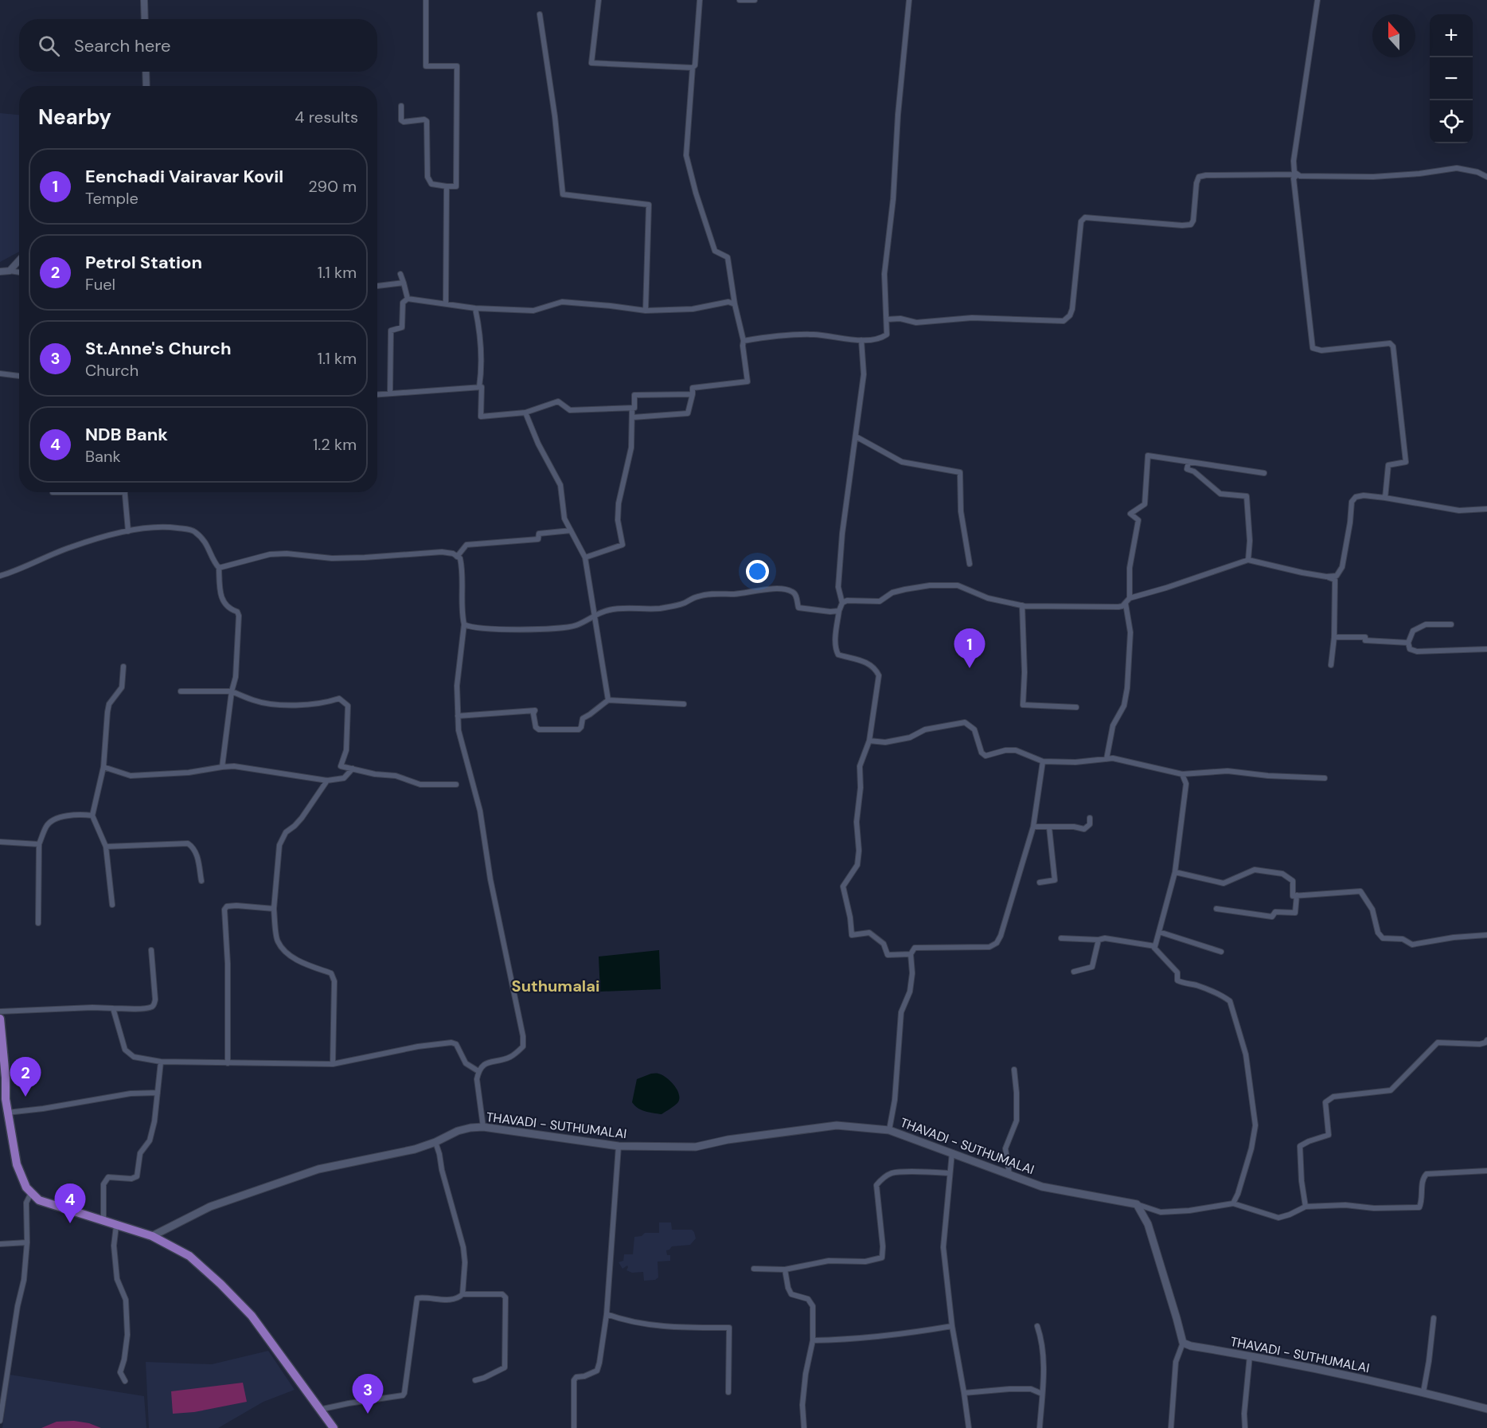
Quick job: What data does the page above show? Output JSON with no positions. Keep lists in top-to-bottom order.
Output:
{
  "streets": {
    "main road": ["THAVADI - SUTHUMALAI"]
  },
  "districts": ["Suthumalai"],
  "north": "top",
  "page": {
    "map_buttons": ["+", "−"],
    "search": "Search here",
    "heading": ["Nearby", "4 results"],
    "list": [
      {
        "mark": "1",
        "name": "Eenchadi Vairavar Kovil",
        "note": "Temple",
        "value": "290 m"
      },
      {
        "mark": "2",
        "name": "Petrol Station",
        "note": "Fuel",
        "value": "1.1 km"
      },
      {
        "mark": "3",
        "name": "St.Anne's Church",
        "note": "Church",
        "value": "1.1 km"
      },
      {
        "mark": "4",
        "name": "NDB Bank",
        "note": "Bank",
        "value": "1.2 km"
      }
    ],
    "pins": [
      "1",
      "2",
      "4",
      "3"
    ]
  }
}
